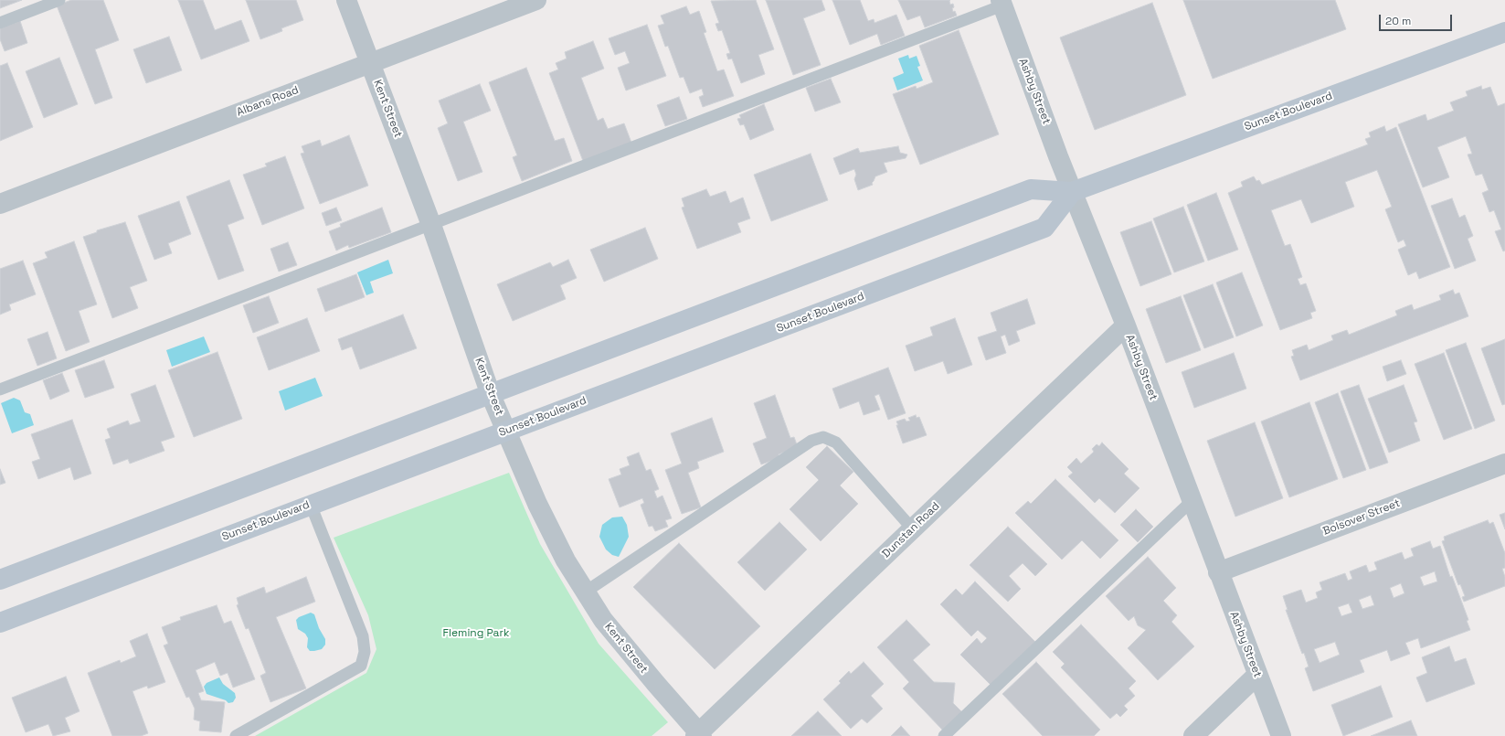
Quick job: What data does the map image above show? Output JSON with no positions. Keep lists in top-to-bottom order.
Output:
{
  "streets": {
    "street": [
      "Ashby Street",
      "Albans Road",
      "Kent Street",
      "Sunset Boulevard",
      "Bolsover Street",
      "Dunstan Road"
    ]
  },
  "crossings": [
    ["Ashby Street", "Sunset Boulevard"],
    ["Ashby Street", "Bolsover Street"],
    ["Ashby Street", "Dunstan Road"],
    ["Albans Road", "Kent Street"],
    ["Kent Street", "Sunset Boulevard"],
    ["Kent Street", "Dunstan Road"]
  ],
  "parks": ["Fleming Park"],
  "scale_bar": "20 m"
}
